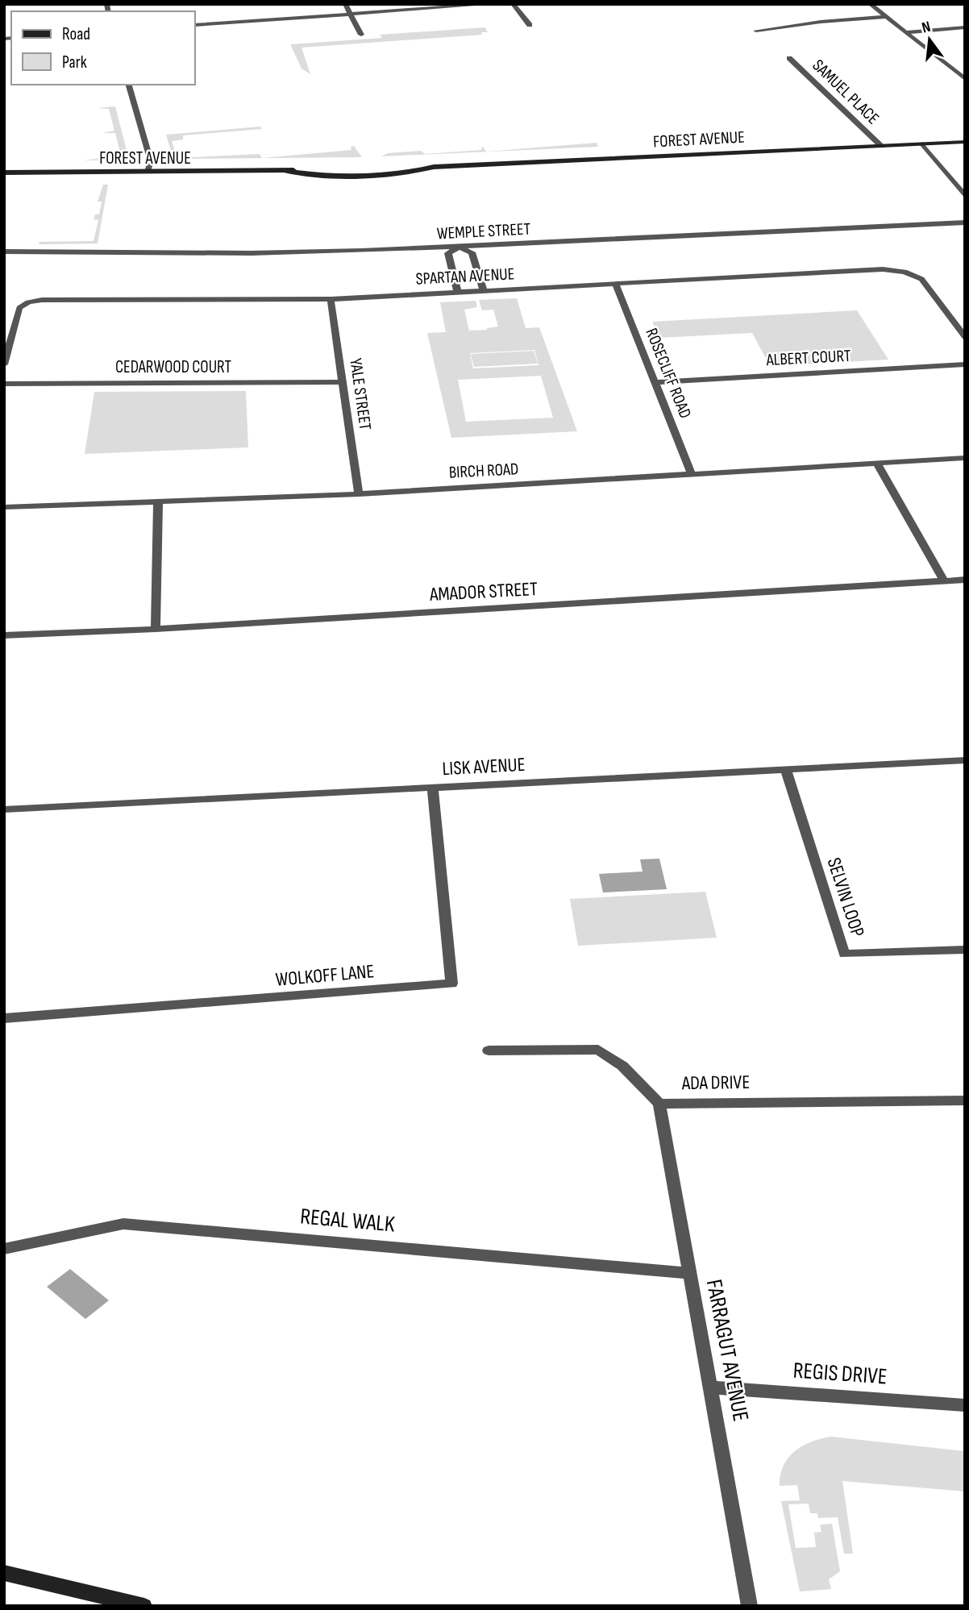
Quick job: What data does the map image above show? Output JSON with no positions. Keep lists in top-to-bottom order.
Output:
{
  "streets": {
    "main road": ["FOREST AVENUE"],
    "street": [
      "SAMUEL PLACE",
      "WEMPLE STREET",
      "SPARTAN AVENUE",
      "ALBERT COURT",
      "CEDARWOOD COURT",
      "ROSECLIFF ROAD",
      "YALE STREET",
      "BIRCH ROAD",
      "AMADOR STREET",
      "LISK AVENUE",
      "SELVIN LOOP",
      "WOLKOFF LANE",
      "ADA DRIVE",
      "REGAL WALK",
      "FARRAGUT AVENUE",
      "REGIS DRIVE"
    ]
  },
  "crossings": [
    ["SAMUEL PLACE", "FOREST AVENUE"],
    ["SPARTAN AVENUE", "ROSECLIFF ROAD"],
    ["SPARTAN AVENUE", "YALE STREET"],
    ["ALBERT COURT", "ROSECLIFF ROAD"],
    ["CEDARWOOD COURT", "YALE STREET"],
    ["ROSECLIFF ROAD", "BIRCH ROAD"],
    ["YALE STREET", "BIRCH ROAD"],
    ["LISK AVENUE", "SELVIN LOOP"],
    ["LISK AVENUE", "WOLKOFF LANE"],
    ["ADA DRIVE", "FARRAGUT AVENUE"],
    ["REGAL WALK", "FARRAGUT AVENUE"],
    ["FARRAGUT AVENUE", "REGIS DRIVE"]
  ],
  "legend": ["Road", "Park"],
  "north": "top"
}
